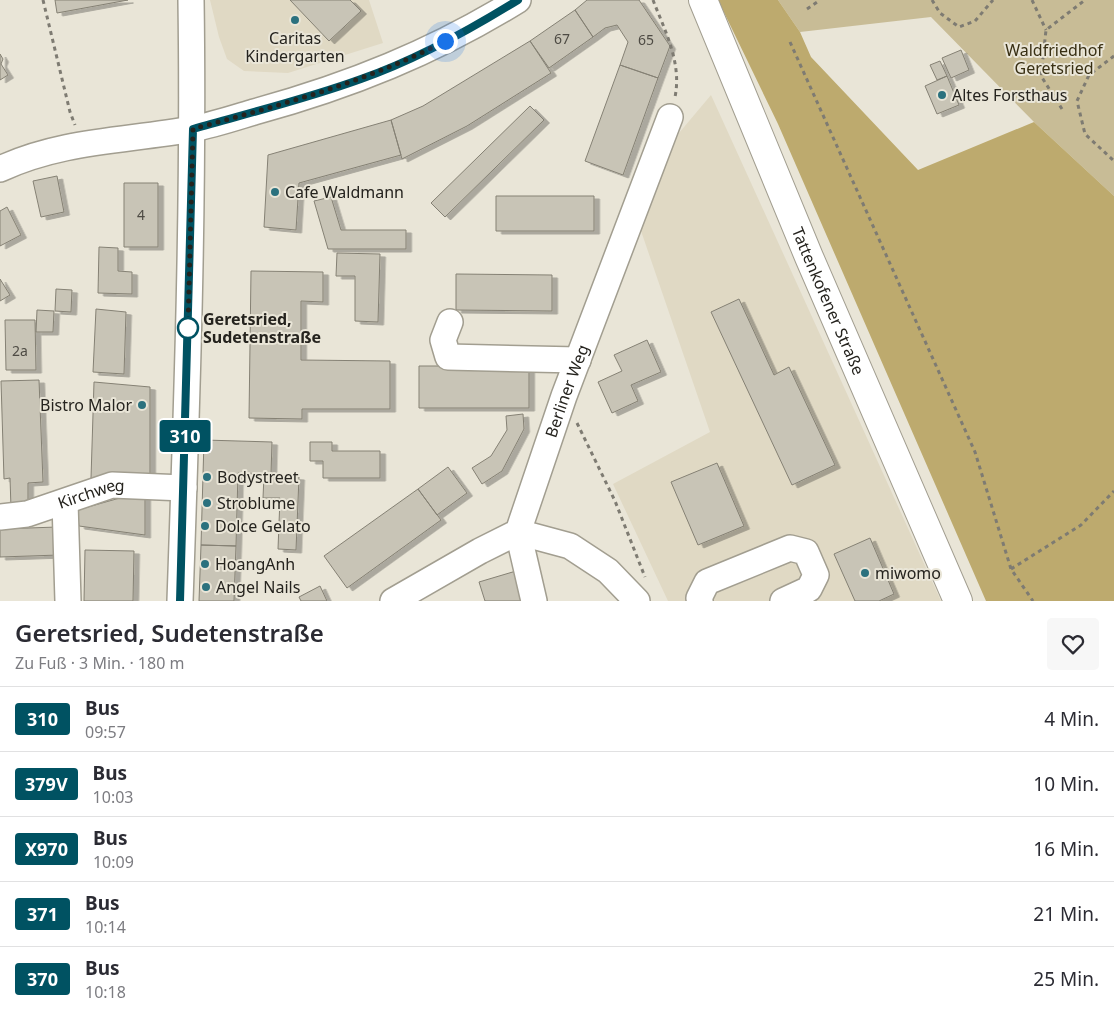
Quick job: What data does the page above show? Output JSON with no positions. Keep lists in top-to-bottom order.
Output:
{
  "streets": {
    "main road": ["Tattenkofener Straße"],
    "street": ["Berliner Weg", "Kirchweg"]
  },
  "parks": ["Waldfriedhof Geretsried"],
  "places": [
    "Caritas Kindergarten",
    "Altes Forsthaus",
    "Cafe Waldmann",
    "Geretsried, Sudetenstraße",
    "Bistro Malor",
    "Bodystreet",
    "Stroblume",
    "Dolce Gelato",
    "HoangAnh",
    "miwomo",
    "Angel Nails"
  ],
  "lines": ["bus line 310"],
  "house_numbers": [
    "67",
    "65",
    "4",
    "2a"
  ],
  "page": {
    "on_map": "310",
    "heading": ["Geretsried, Sudetenstraße", "Zu Fuß · 3 Min. · 180 m"],
    "list": [
      {
        "mark": "310",
        "name": "Bus",
        "note": "09:57",
        "value": "4 Min."
      },
      {
        "mark": "379V",
        "name": "Bus",
        "note": "10:03",
        "value": "10 Min."
      },
      {
        "mark": "X970",
        "name": "Bus",
        "note": "10:09",
        "value": "16 Min."
      },
      {
        "mark": "371",
        "name": "Bus",
        "note": "10:14",
        "value": "21 Min."
      },
      {
        "mark": "370",
        "name": "Bus",
        "note": "10:18",
        "value": "25 Min."
      }
    ]
  }
}
